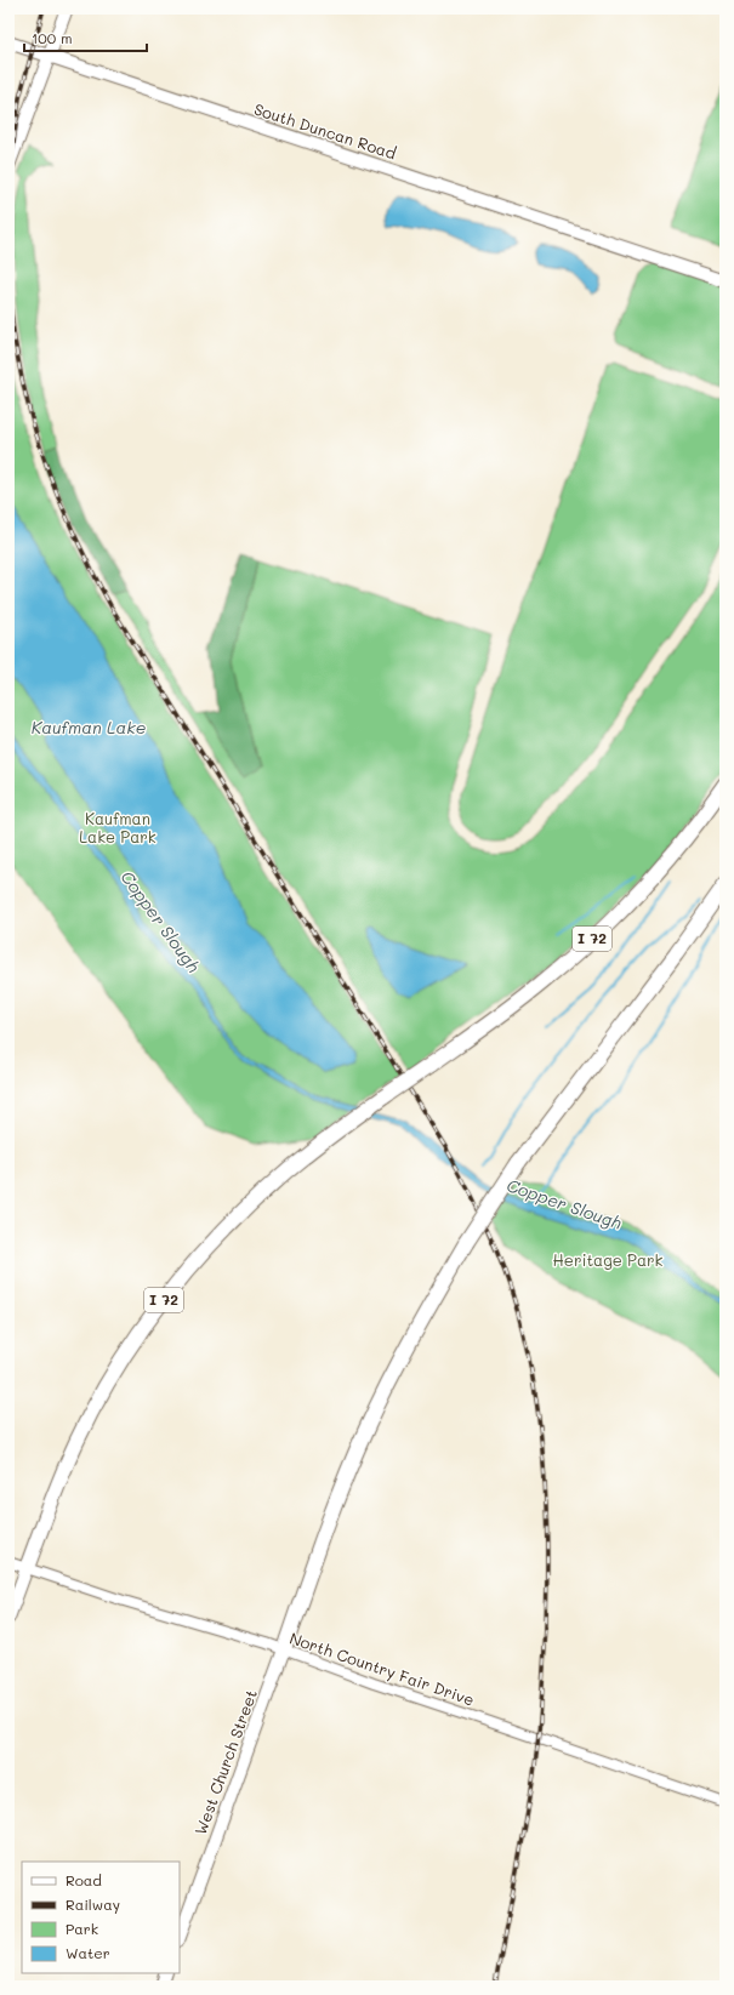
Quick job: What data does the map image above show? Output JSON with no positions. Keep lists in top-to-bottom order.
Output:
{
  "streets": {
    "highway": ["I 72"],
    "main road": ["South Duncan Road", "West Church Street"],
    "street": ["North Country Fair Drive"]
  },
  "crossings": [
    ["I 72", "North Country Fair Drive"],
    ["North Country Fair Drive", "West Church Street"]
  ],
  "water": ["Kaufman Lake", "Copper Slough"],
  "parks": ["Kaufman Lake Park", "Heritage Park"],
  "legend": [
    "Road",
    "Railway",
    "Park",
    "Water"
  ],
  "scale_bar": "100 m"
}
